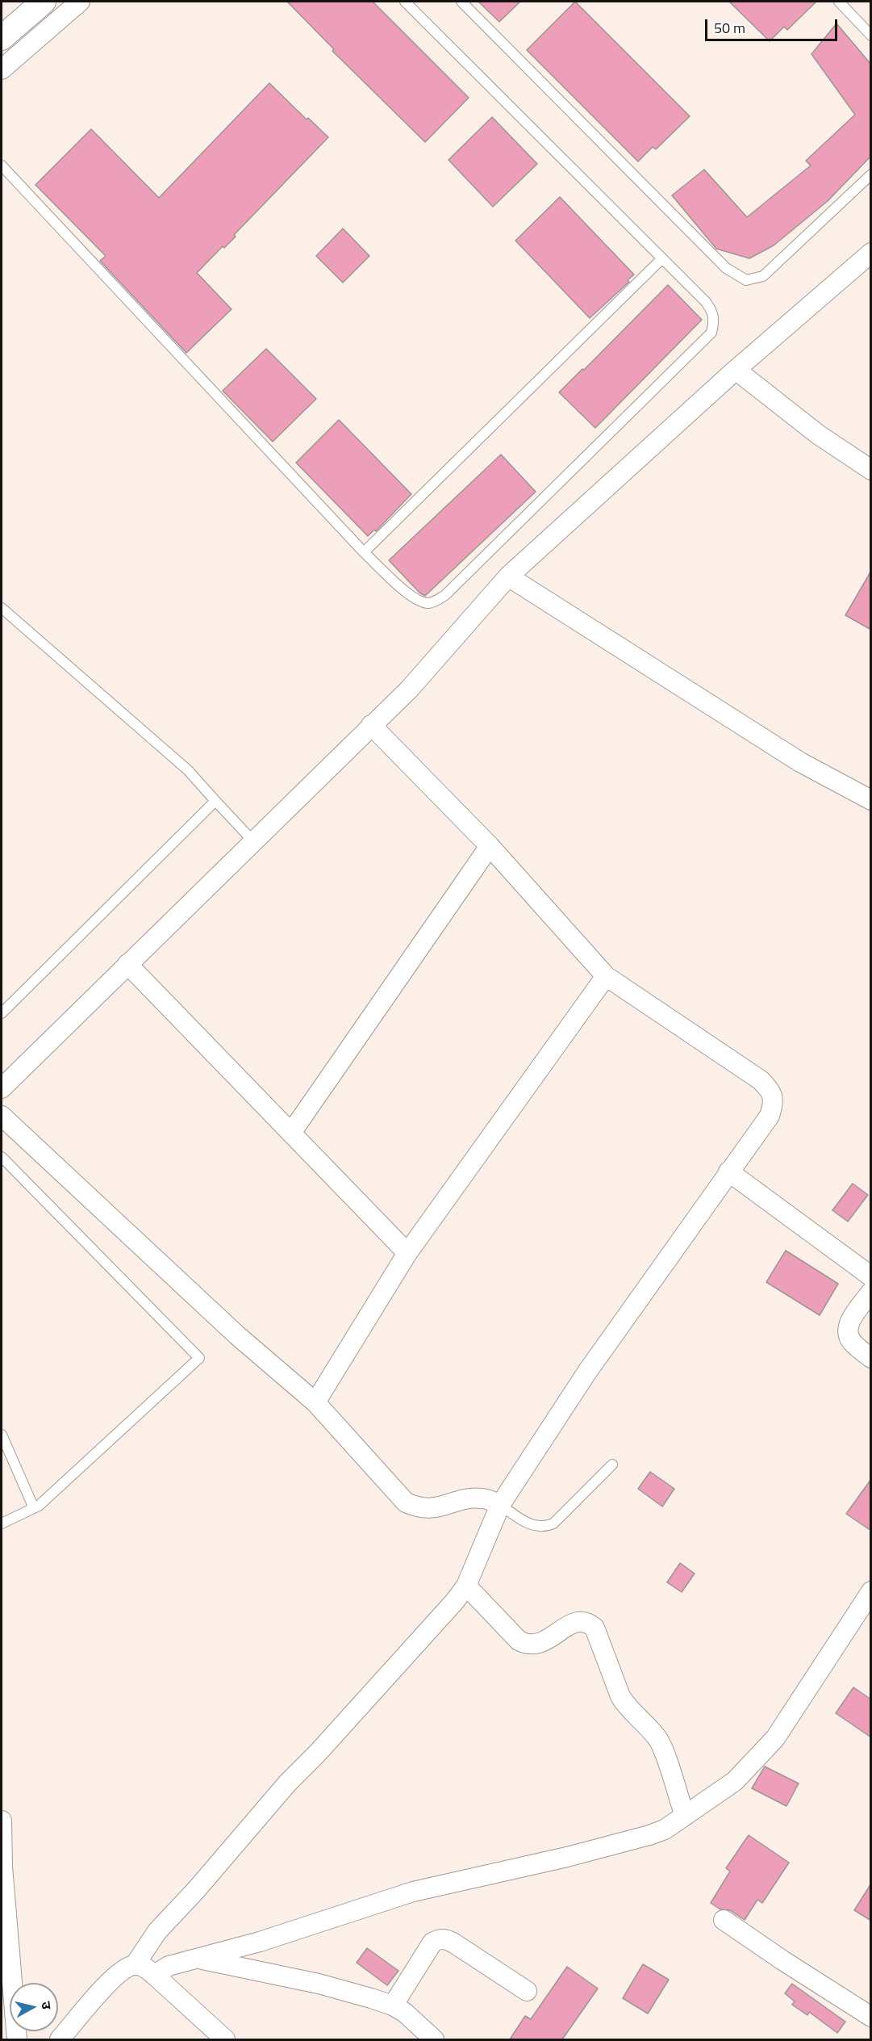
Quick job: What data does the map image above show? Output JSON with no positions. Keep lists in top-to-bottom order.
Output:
{
  "scale_bar": "50 m",
  "north": "right"
}
